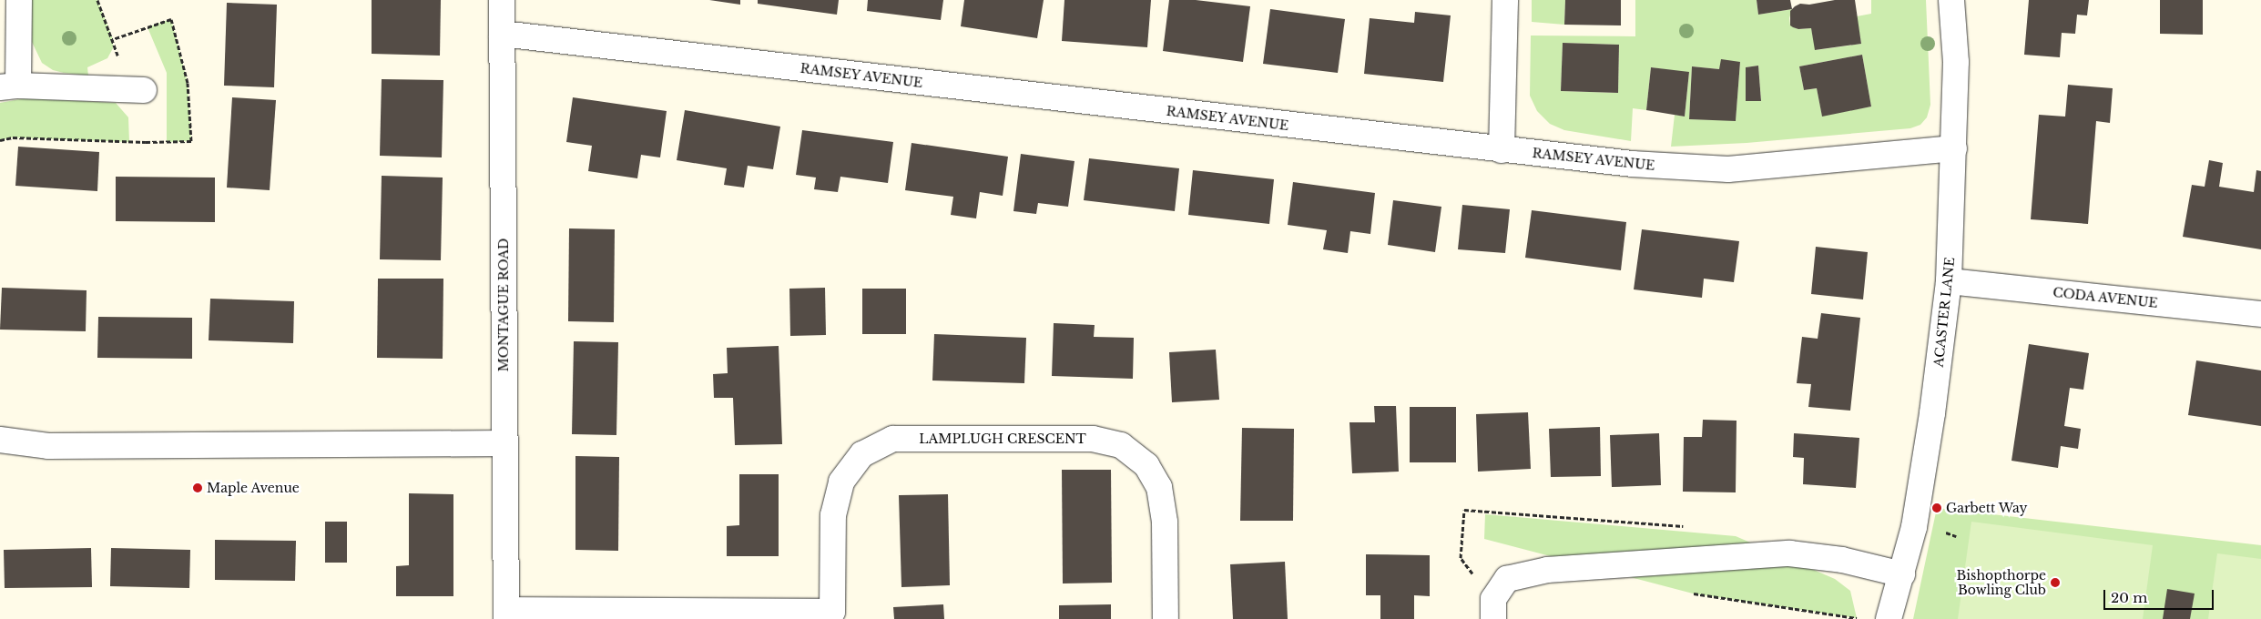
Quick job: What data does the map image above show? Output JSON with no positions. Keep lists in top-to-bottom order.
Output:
{
  "streets": {
    "street": [
      "RAMSEY AVENUE",
      "CODA AVENUE",
      "MONTAGUE ROAD",
      "ACASTER LANE",
      "LAMPLUGH CRESCENT"
    ]
  },
  "crossings": [
    ["RAMSEY AVENUE", "MONTAGUE ROAD"],
    ["RAMSEY AVENUE", "ACASTER LANE"],
    ["CODA AVENUE", "ACASTER LANE"],
    ["MONTAGUE ROAD", "LAMPLUGH CRESCENT"]
  ],
  "places": ["Maple Avenue", "Garbett Way", "Bishopthorpe Bowling Club"],
  "scale_bar": "20 m"
}
